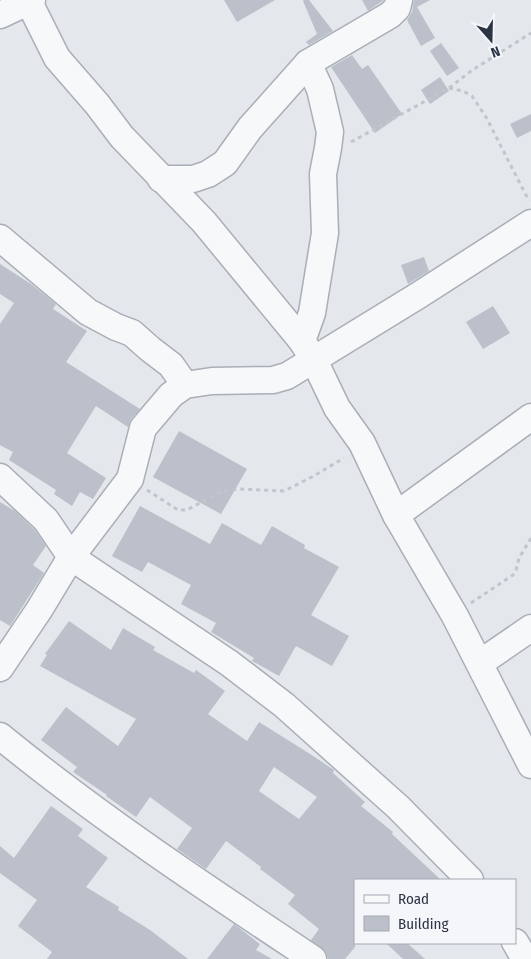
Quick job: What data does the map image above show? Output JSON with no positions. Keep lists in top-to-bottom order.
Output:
{
  "legend": ["Road", "Building"],
  "north": "bottom"
}
